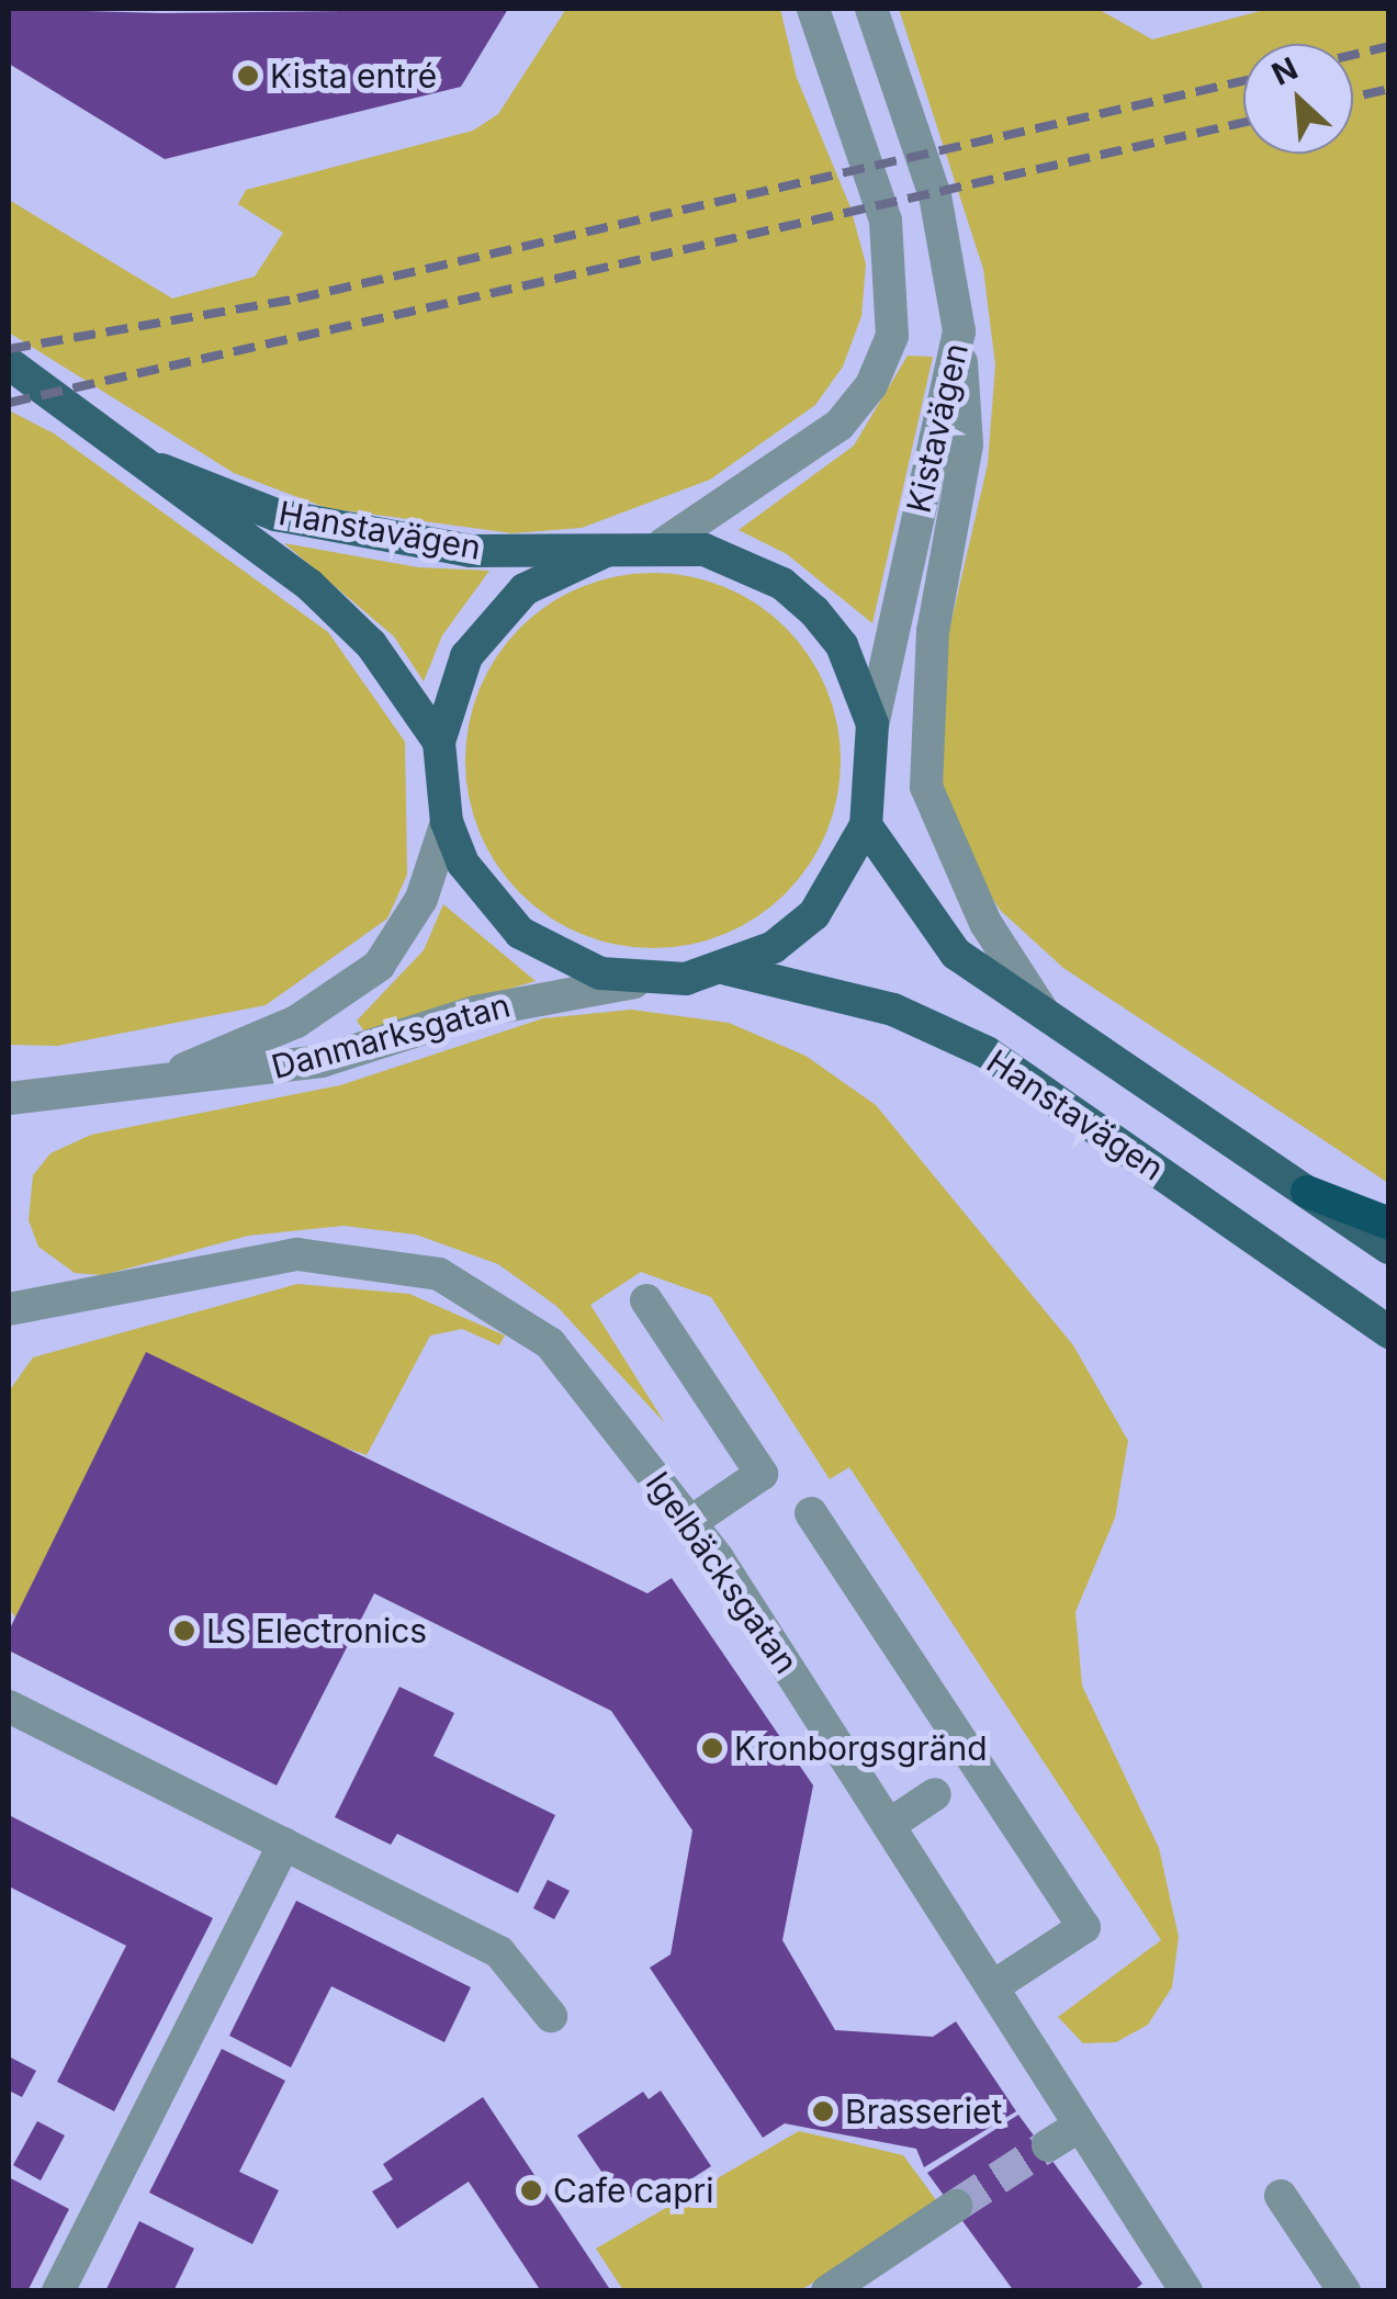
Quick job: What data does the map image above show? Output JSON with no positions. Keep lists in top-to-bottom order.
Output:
{
  "streets": {
    "main road": ["Hanstavägen"],
    "street": ["Kistavägen", "Danmarksgatan", "Igelbäcksgatan"]
  },
  "crossings": [
    ["Kistavägen", "Hanstavägen"],
    ["Hanstavägen", "Danmarksgatan"]
  ],
  "places": [
    "Kista entré",
    "LS Electronics",
    "Kronborgsgränd",
    "Brasseriet",
    "Cafe capri"
  ],
  "north": "top left"
}
